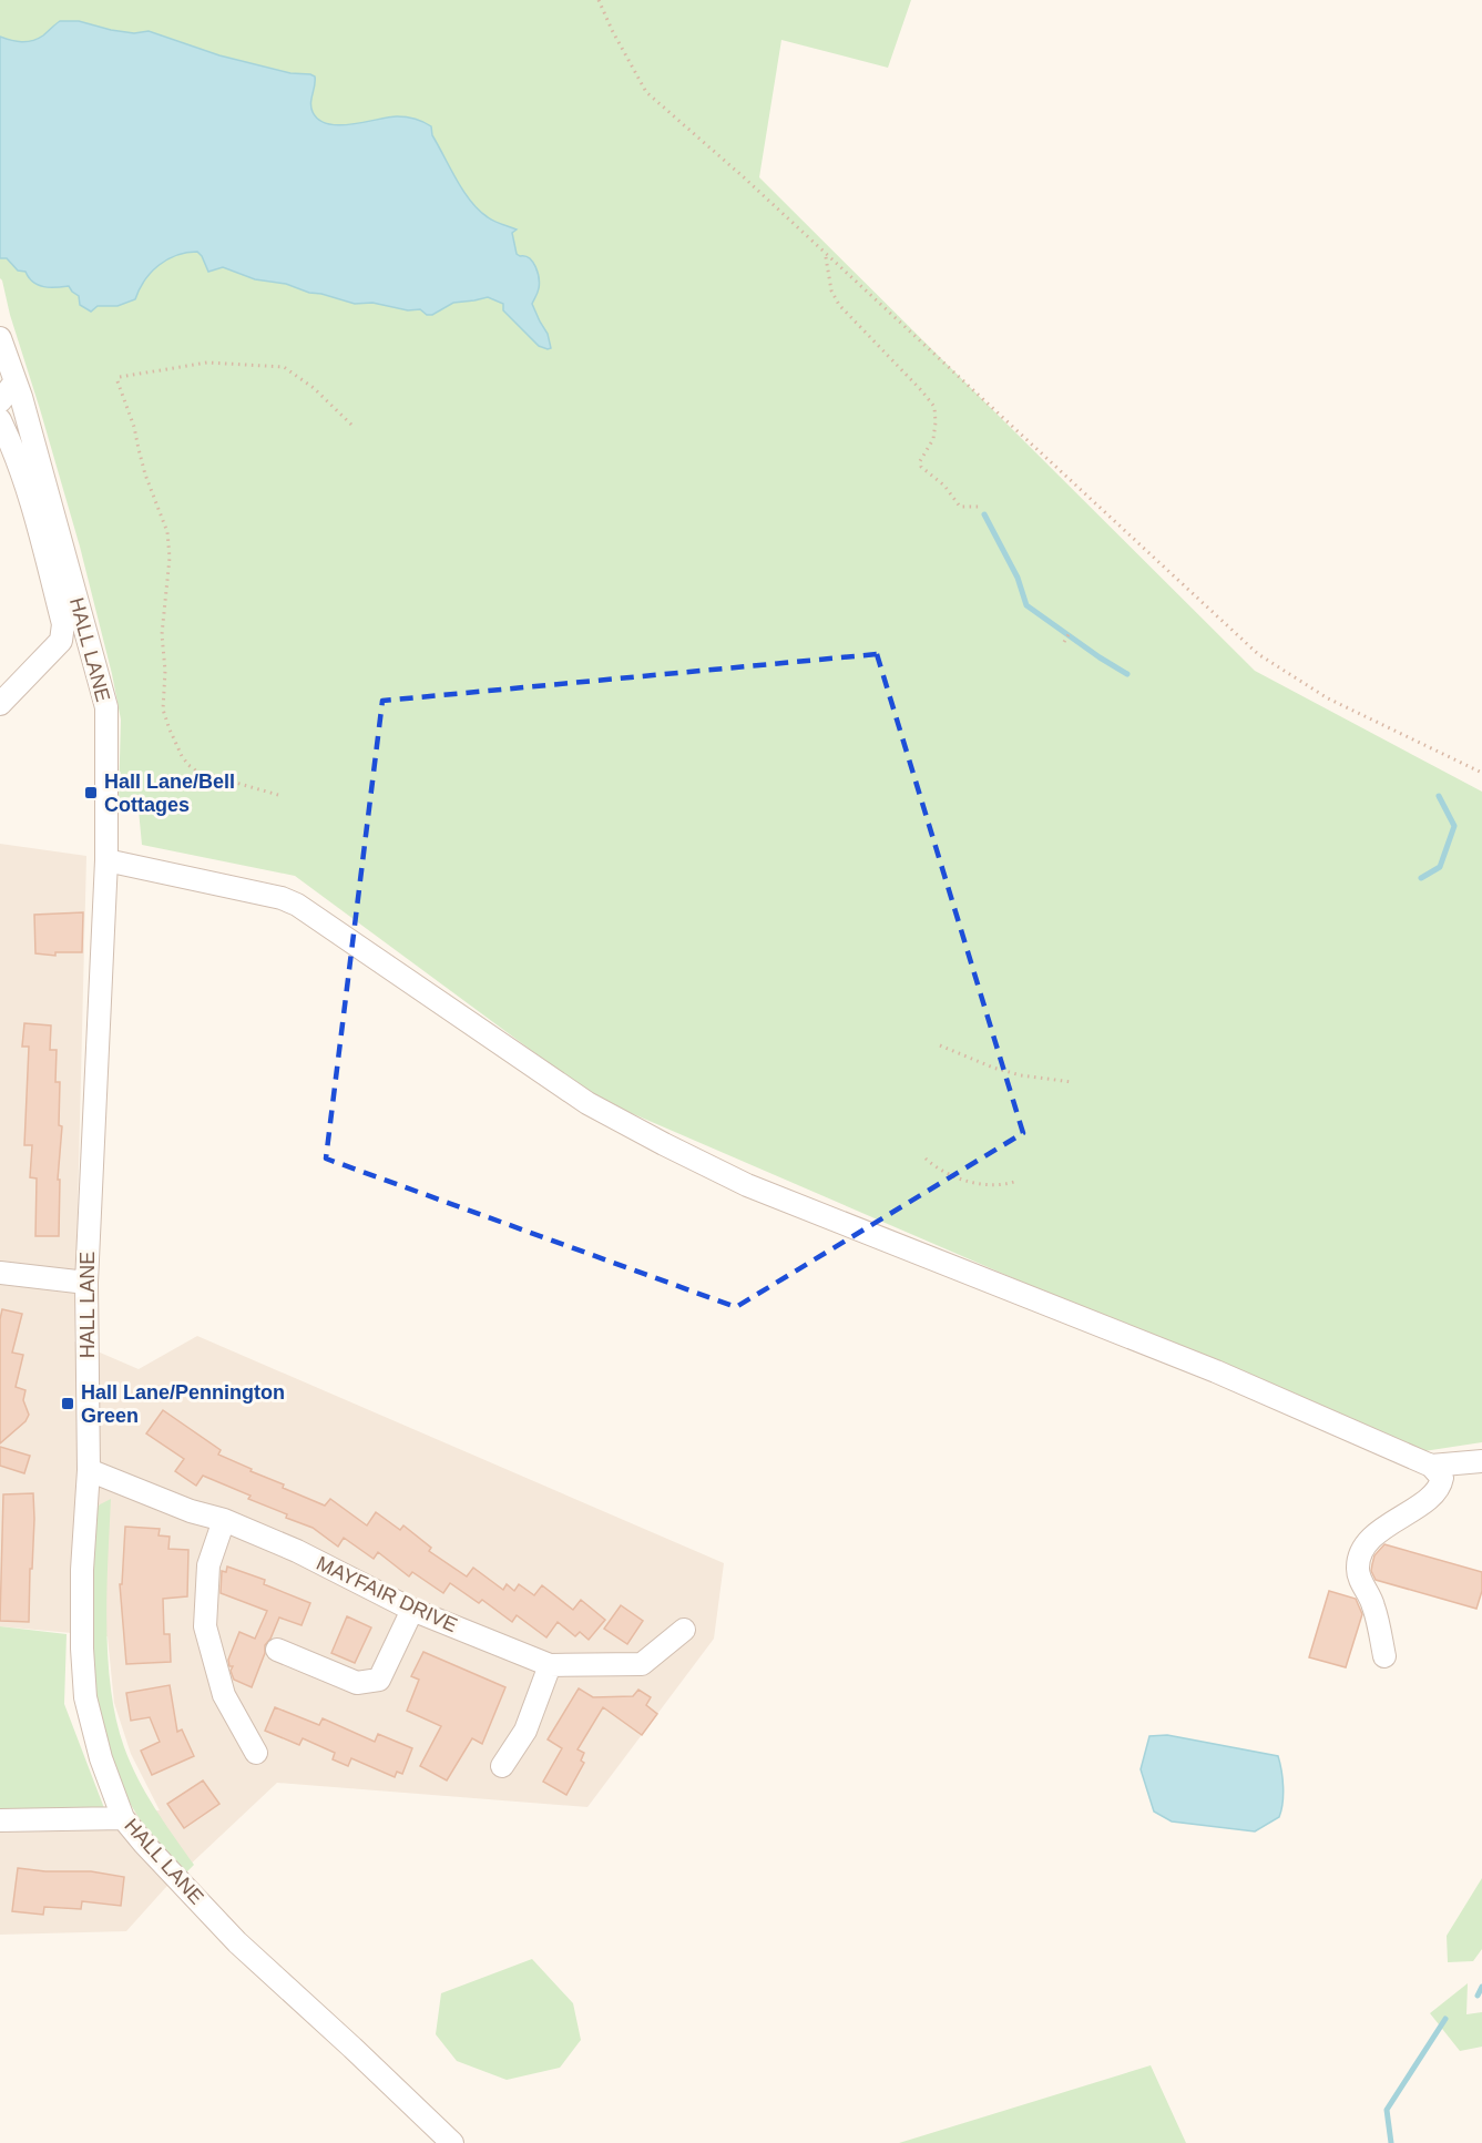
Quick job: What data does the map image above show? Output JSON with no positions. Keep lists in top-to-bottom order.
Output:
{
  "streets": {
    "street": ["HALL LANE", "MAYFAIR DRIVE"]
  },
  "crossings": [
    ["HALL LANE", "MAYFAIR DRIVE"]
  ],
  "places": {
    "transit": ["Hall Lane/Bell Cottages", "Hall Lane/Pennington Green"]
  }
}
